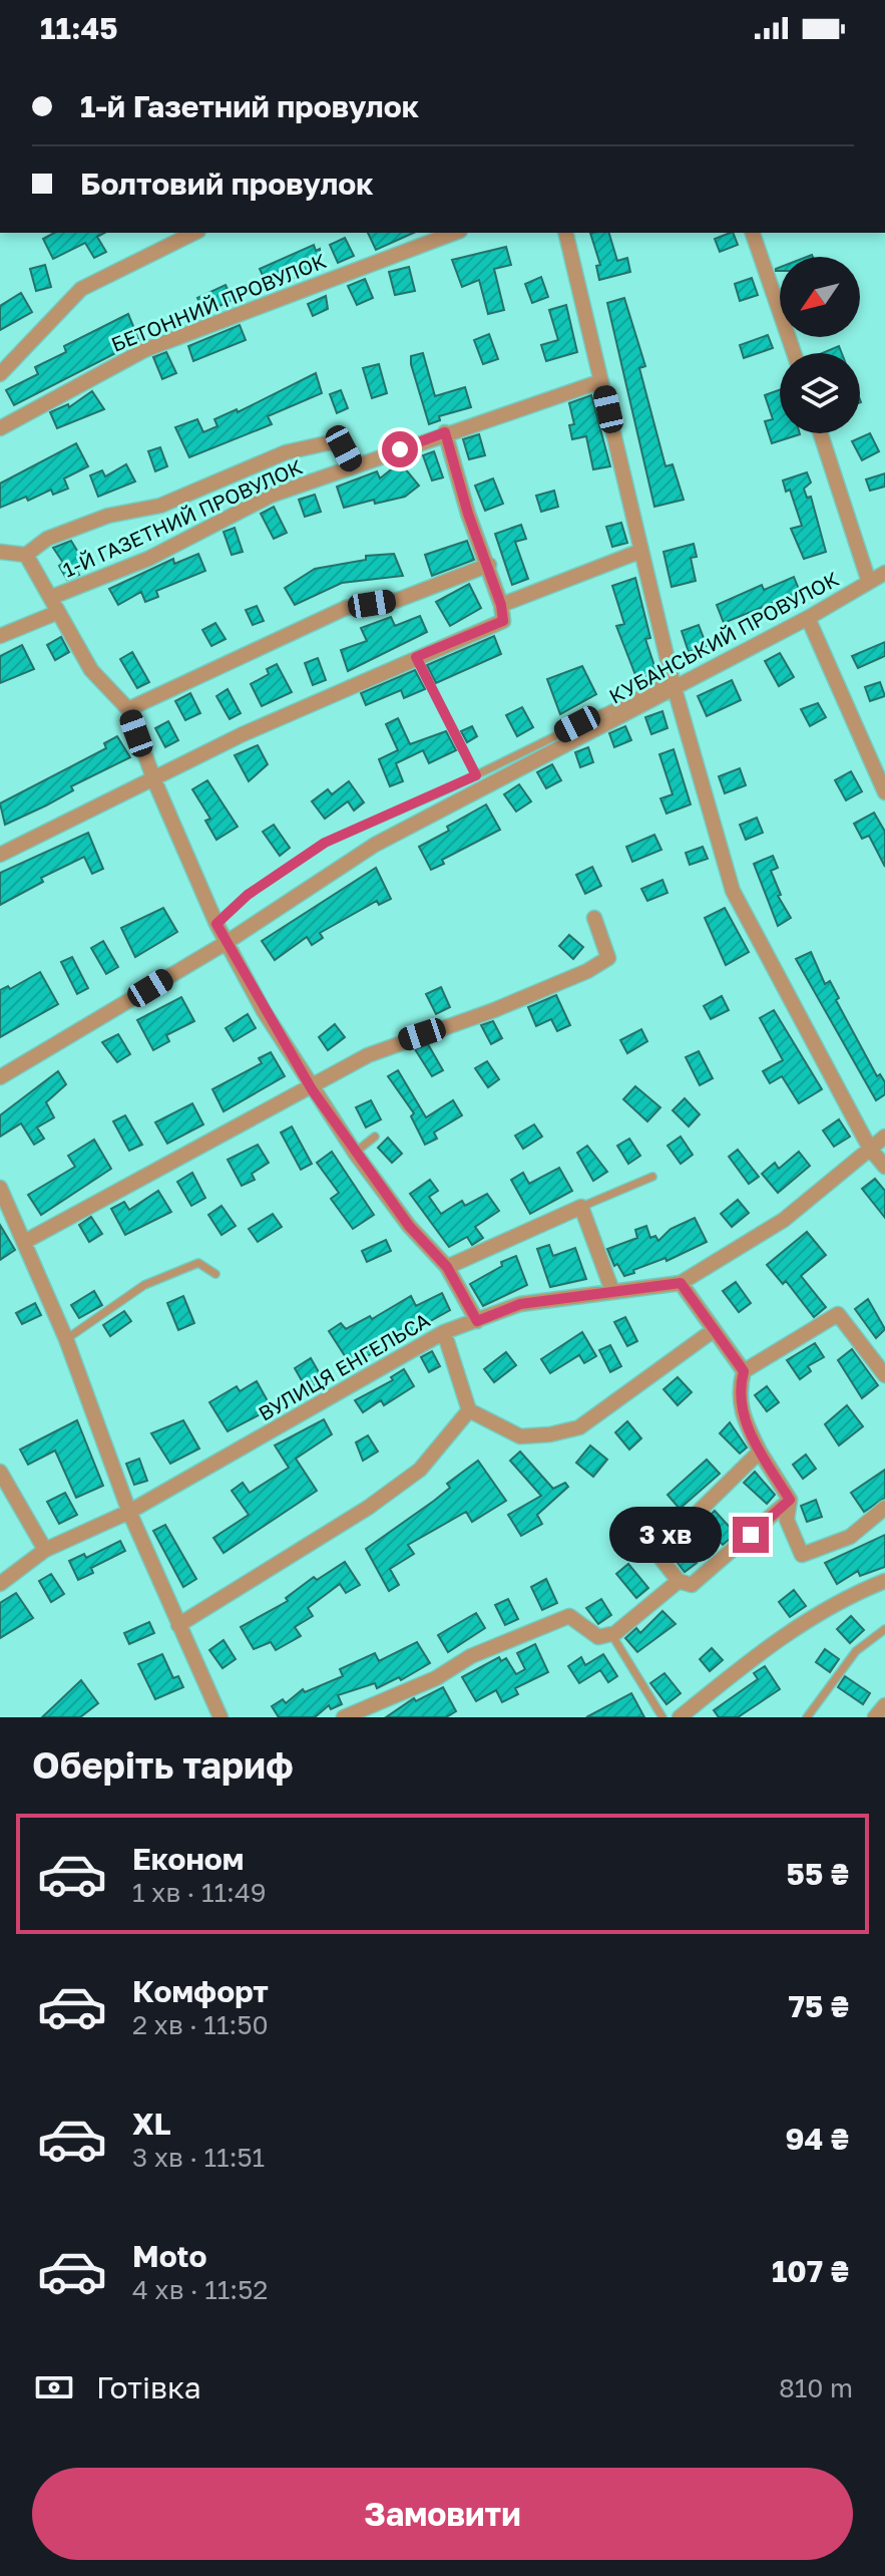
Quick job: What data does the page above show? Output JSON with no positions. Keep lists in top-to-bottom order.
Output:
{
  "streets": {
    "street": [
      "БЕТОННИЙ ПРОВУЛОК",
      "1-Й ГАЗЕТНИЙ ПРОВУЛОК",
      "КУБАНСЬКИЙ ПРОВУЛОК",
      "ВУЛИЦЯ ЕНГЕЛЬСА"
    ]
  },
  "north": "bottom left",
  "page": {
    "status": "11:45",
    "banner": ["1-й Газетний провулок", "Болтовий провулок"],
    "bubble": "3 хв",
    "heading": "Оберіть тариф",
    "list": [
      {
        "name": "Економ",
        "note": "1 хв · 11:49",
        "value": "55 ₴"
      },
      {
        "name": "Комфорт",
        "note": "2 хв · 11:50",
        "value": "75 ₴"
      },
      {
        "name": "XL",
        "note": "3 хв · 11:51",
        "value": "94 ₴"
      },
      {
        "name": "Moto",
        "note": "4 хв · 11:52",
        "value": "107 ₴"
      }
    ],
    "pay": ["Готівка", "810 m"],
    "buttons": "Замовити"
  }
}
